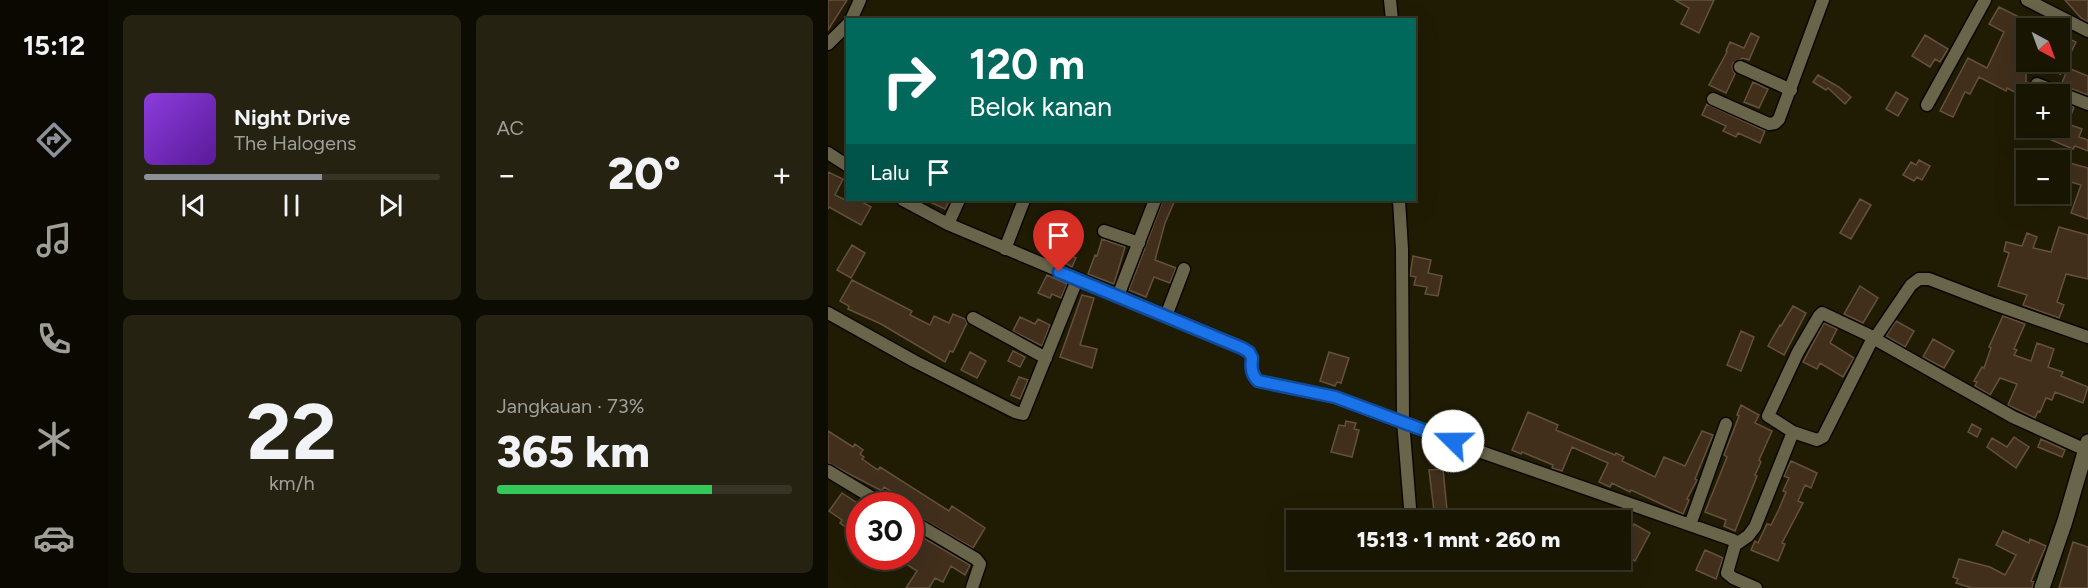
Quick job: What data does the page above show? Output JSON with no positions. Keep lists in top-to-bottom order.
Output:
{
  "north": "bottom right",
  "page": {
    "tabs": "15:12",
    "tile": [
      "AC",
      ["22", "km/h"],
      ["Jangkauan · 73%", "365 km"]
    ],
    "map_buttons": ["+", "−"],
    "turn": ["120 m", "Belok kanan"],
    "song": ["Night Drive", "The Halogens"],
    "then": "Lalu",
    "heat": ["−", "20°", "+"],
    "limit": "30",
    "trip": "15:13 · 1 mnt · 260 m"
  }
}
